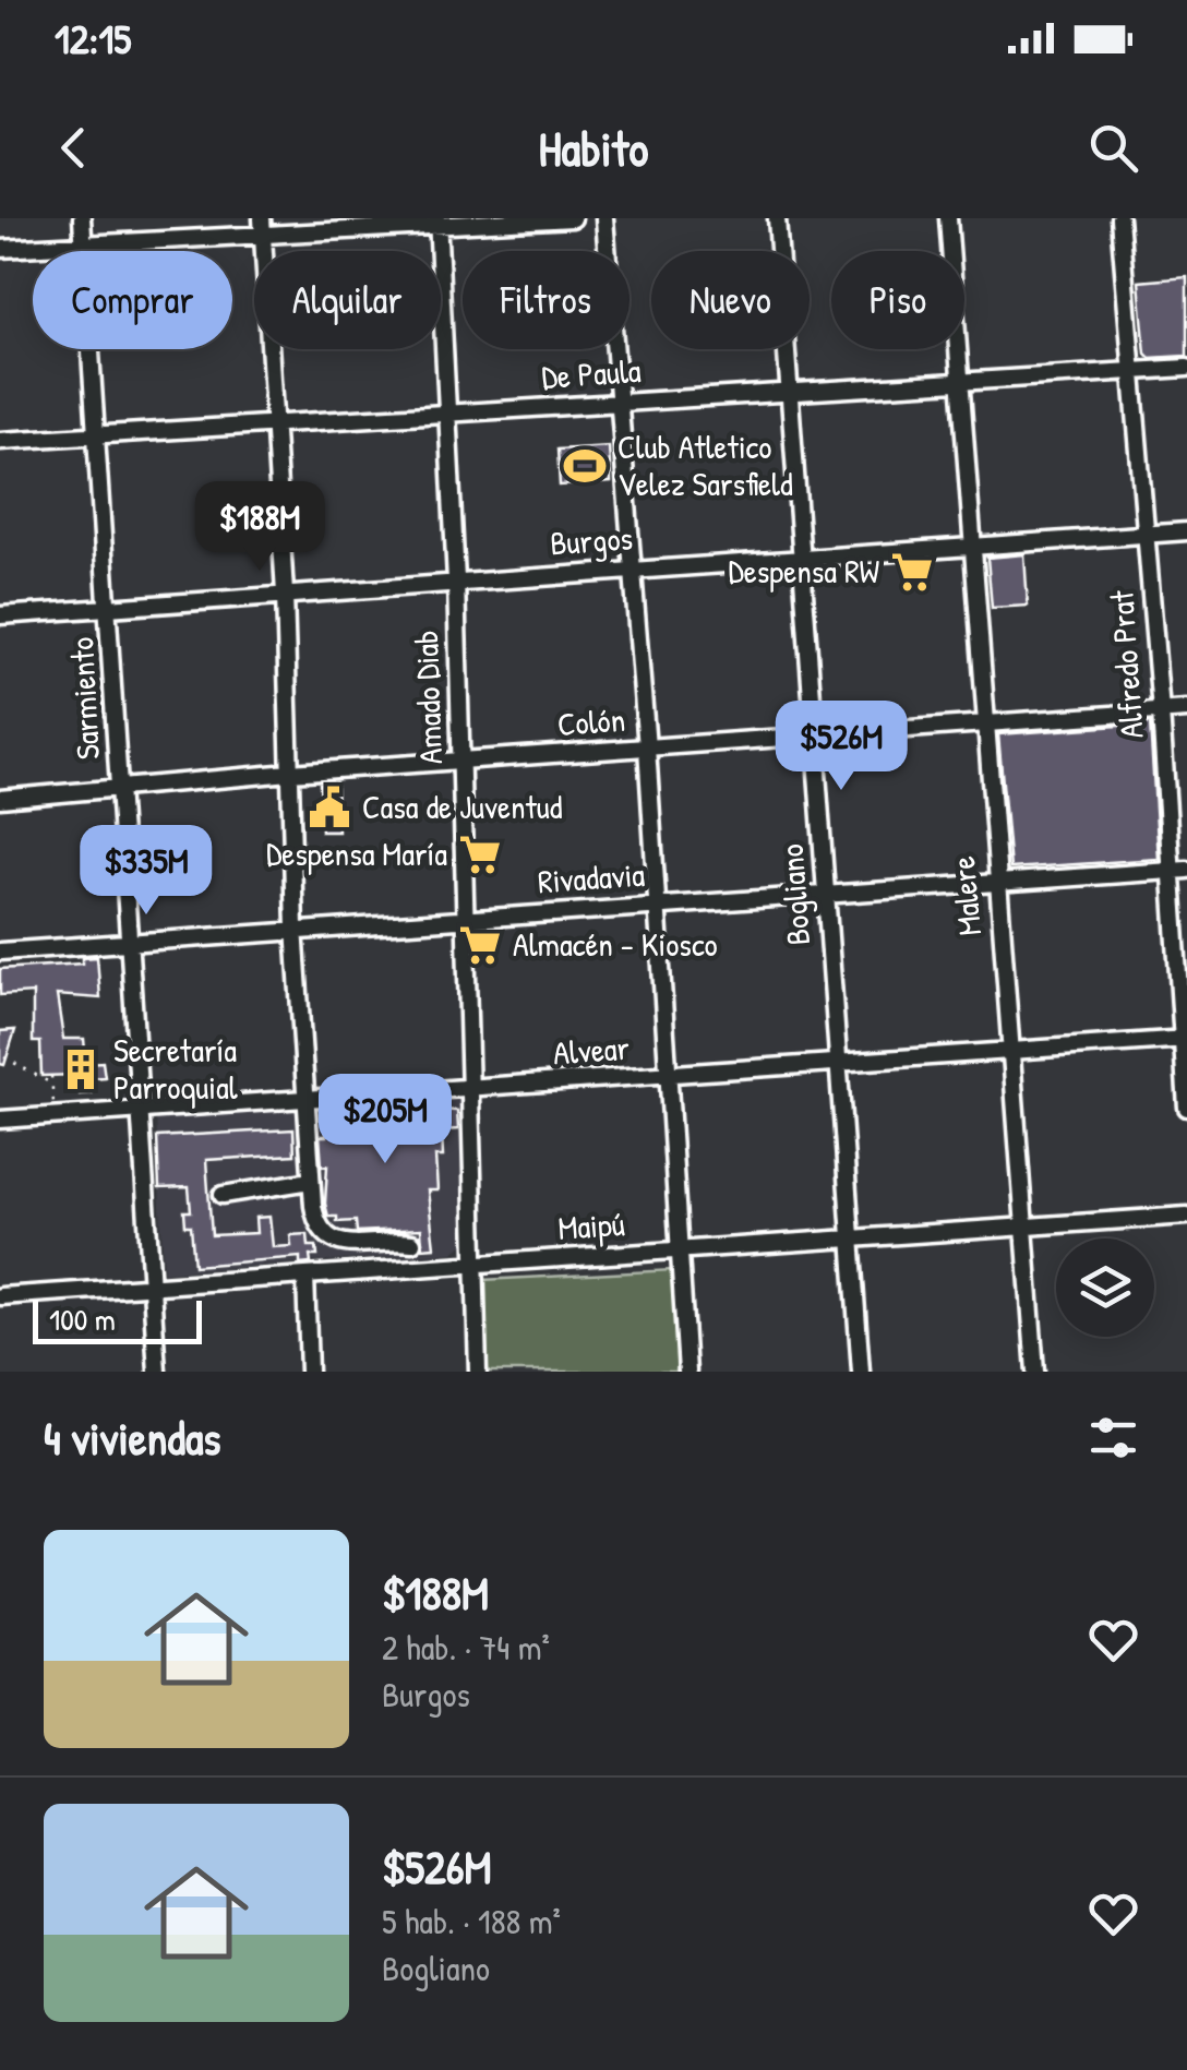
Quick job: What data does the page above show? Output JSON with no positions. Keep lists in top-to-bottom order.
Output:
{
  "streets": {
    "street": [
      "De Paula",
      "Burgos",
      "Alfredo Prat",
      "Amado Diab",
      "Sarmiento",
      "Colón",
      "Rivadavia",
      "Bogliano",
      "Malere",
      "Alvear",
      "Maipú"
    ]
  },
  "crossings": [
    ["De Paula", "Alfredo Prat"],
    ["De Paula", "Amado Diab"],
    ["De Paula", "Sarmiento"],
    ["De Paula", "Bogliano"],
    ["De Paula", "Malere"],
    ["Burgos", "Alfredo Prat"],
    ["Burgos", "Amado Diab"],
    ["Burgos", "Sarmiento"],
    ["Burgos", "Bogliano"],
    ["Burgos", "Malere"],
    ["Alfredo Prat", "Colón"],
    ["Alfredo Prat", "Rivadavia"],
    ["Alfredo Prat", "Alvear"],
    ["Amado Diab", "Colón"],
    ["Amado Diab", "Rivadavia"],
    ["Amado Diab", "Alvear"],
    ["Amado Diab", "Maipú"],
    ["Sarmiento", "Colón"],
    ["Sarmiento", "Rivadavia"],
    ["Sarmiento", "Alvear"],
    ["Sarmiento", "Maipú"],
    ["Colón", "Bogliano"],
    ["Colón", "Malere"],
    ["Rivadavia", "Bogliano"],
    ["Rivadavia", "Malere"],
    ["Bogliano", "Alvear"],
    ["Bogliano", "Maipú"],
    ["Malere", "Alvear"],
    ["Malere", "Maipú"]
  ],
  "places": {
    "sports": ["Club Atletico Velez Sarsfield"],
    "supermarket": ["Despensa RW", "Despensa María", "Almacén - Kiosco"],
    "public building": ["Casa de Juventud"],
    "building": ["Secretaría Parroquial"]
  },
  "scale_bar": "100 m",
  "page": {
    "status": "12:15",
    "header": "Habito",
    "chip": [
      "Comprar",
      "Alquilar",
      "Filtros",
      "Nuevo",
      "Piso"
    ],
    "price": [
      "$188M",
      "$526M",
      "$335M",
      "$205M"
    ],
    "scale": "100 m",
    "heading": "4 viviendas",
    "list": [
      {
        "name": "$188M",
        "note": "2 hab. · 74 m² · Burgos"
      },
      {
        "name": "$526M",
        "note": "5 hab. · 188 m² · Bogliano"
      }
    ]
  }
}
